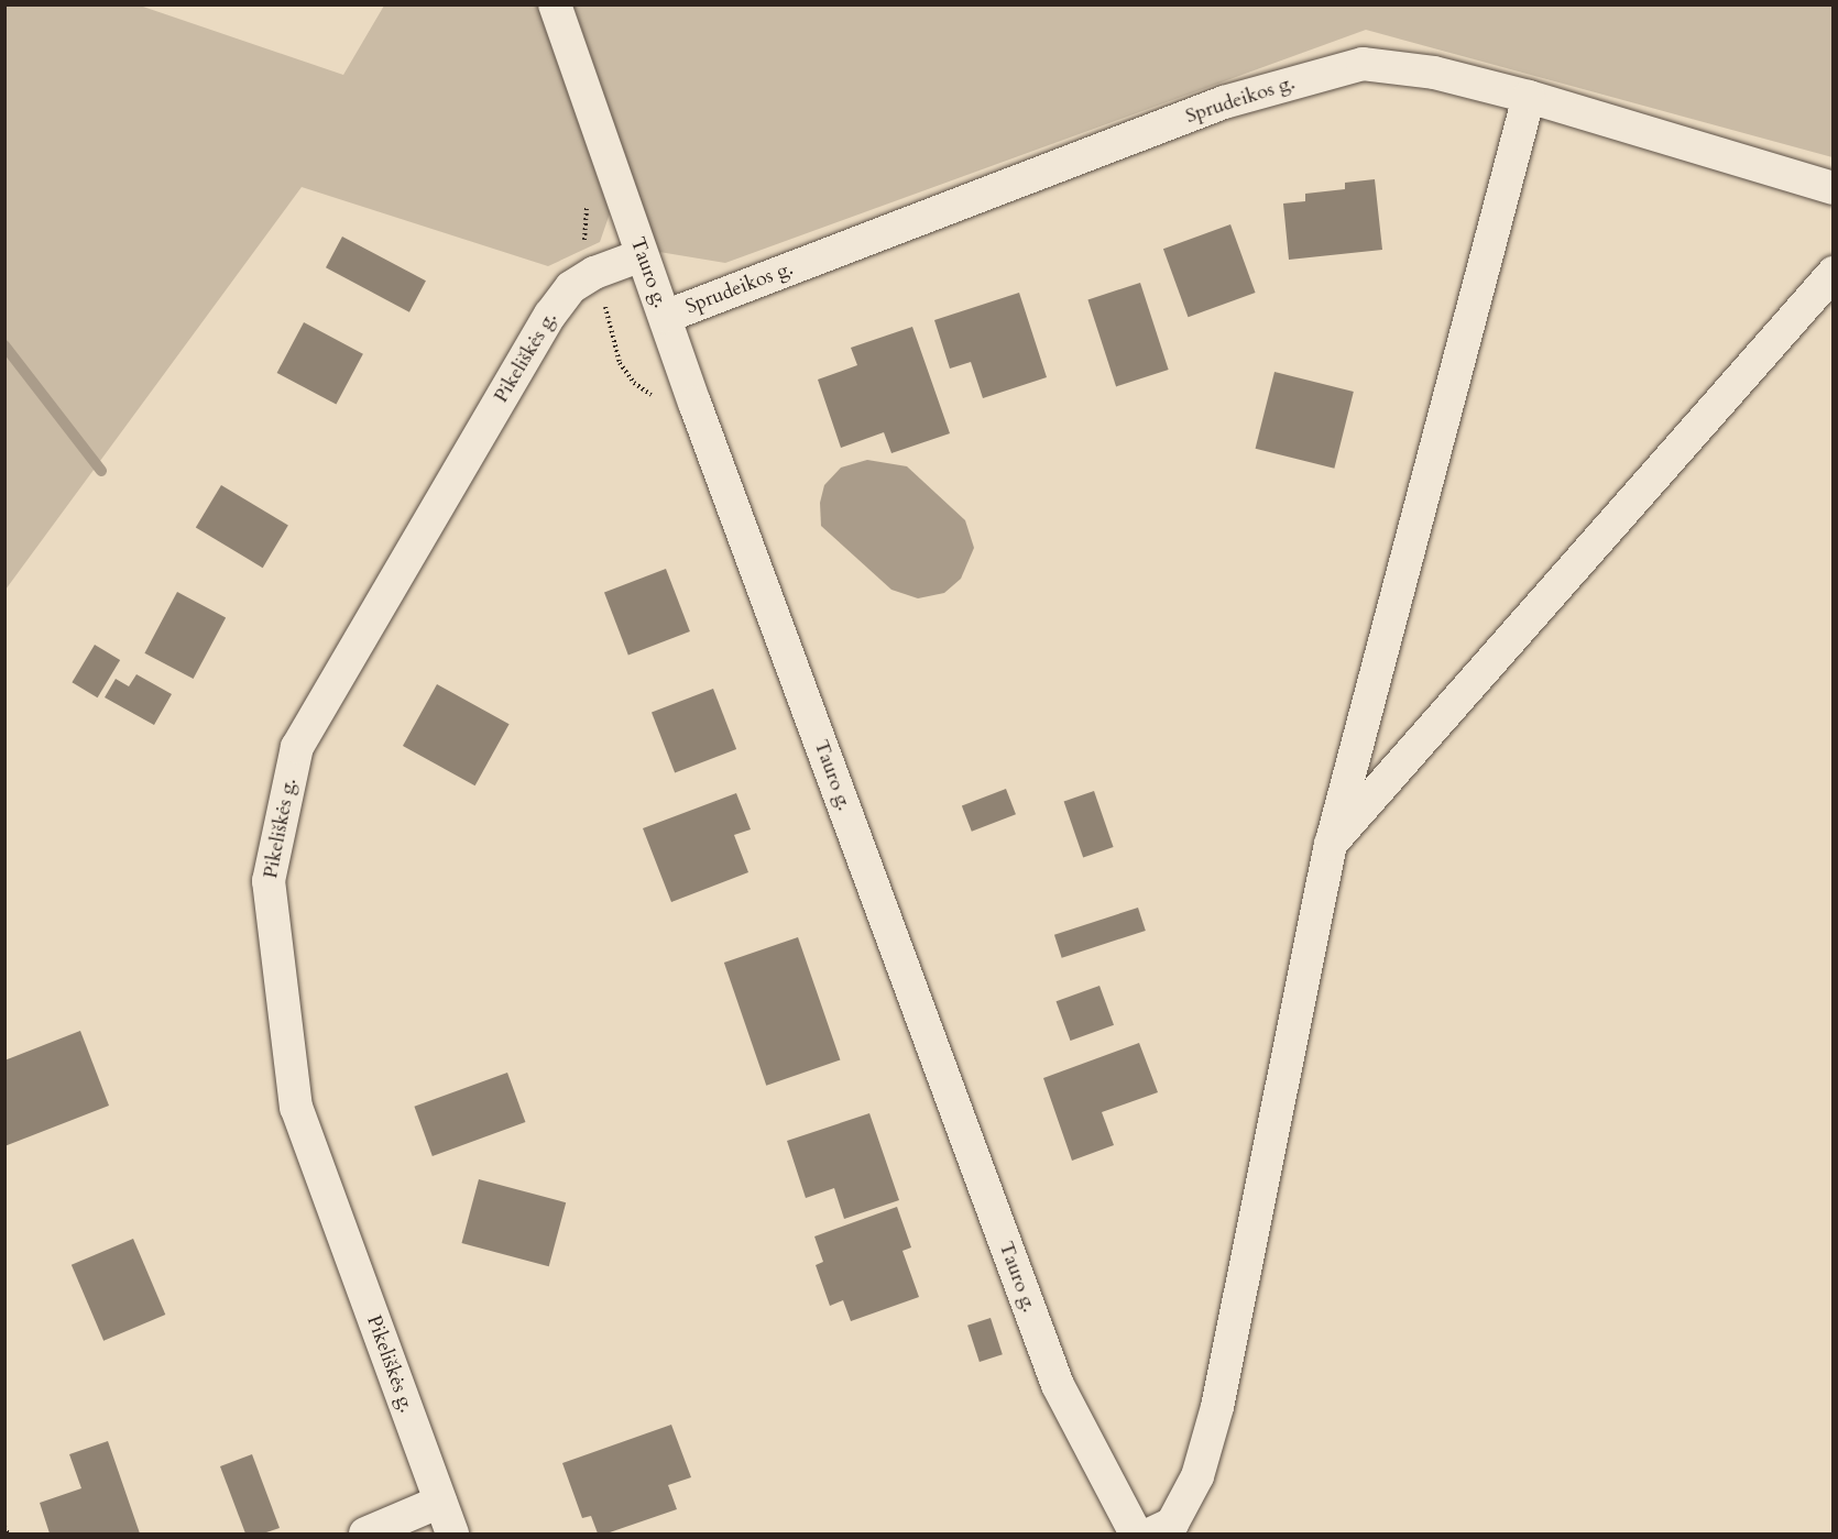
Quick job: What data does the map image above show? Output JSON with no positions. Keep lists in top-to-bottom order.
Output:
{
  "streets": {
    "street": ["Sprudeikos g.", "Tauro g.", "Pikeliškės g."]
  },
  "crossings": [
    ["Sprudeikos g.", "Tauro g."],
    ["Tauro g.", "Pikeliškės g."]
  ]
}
